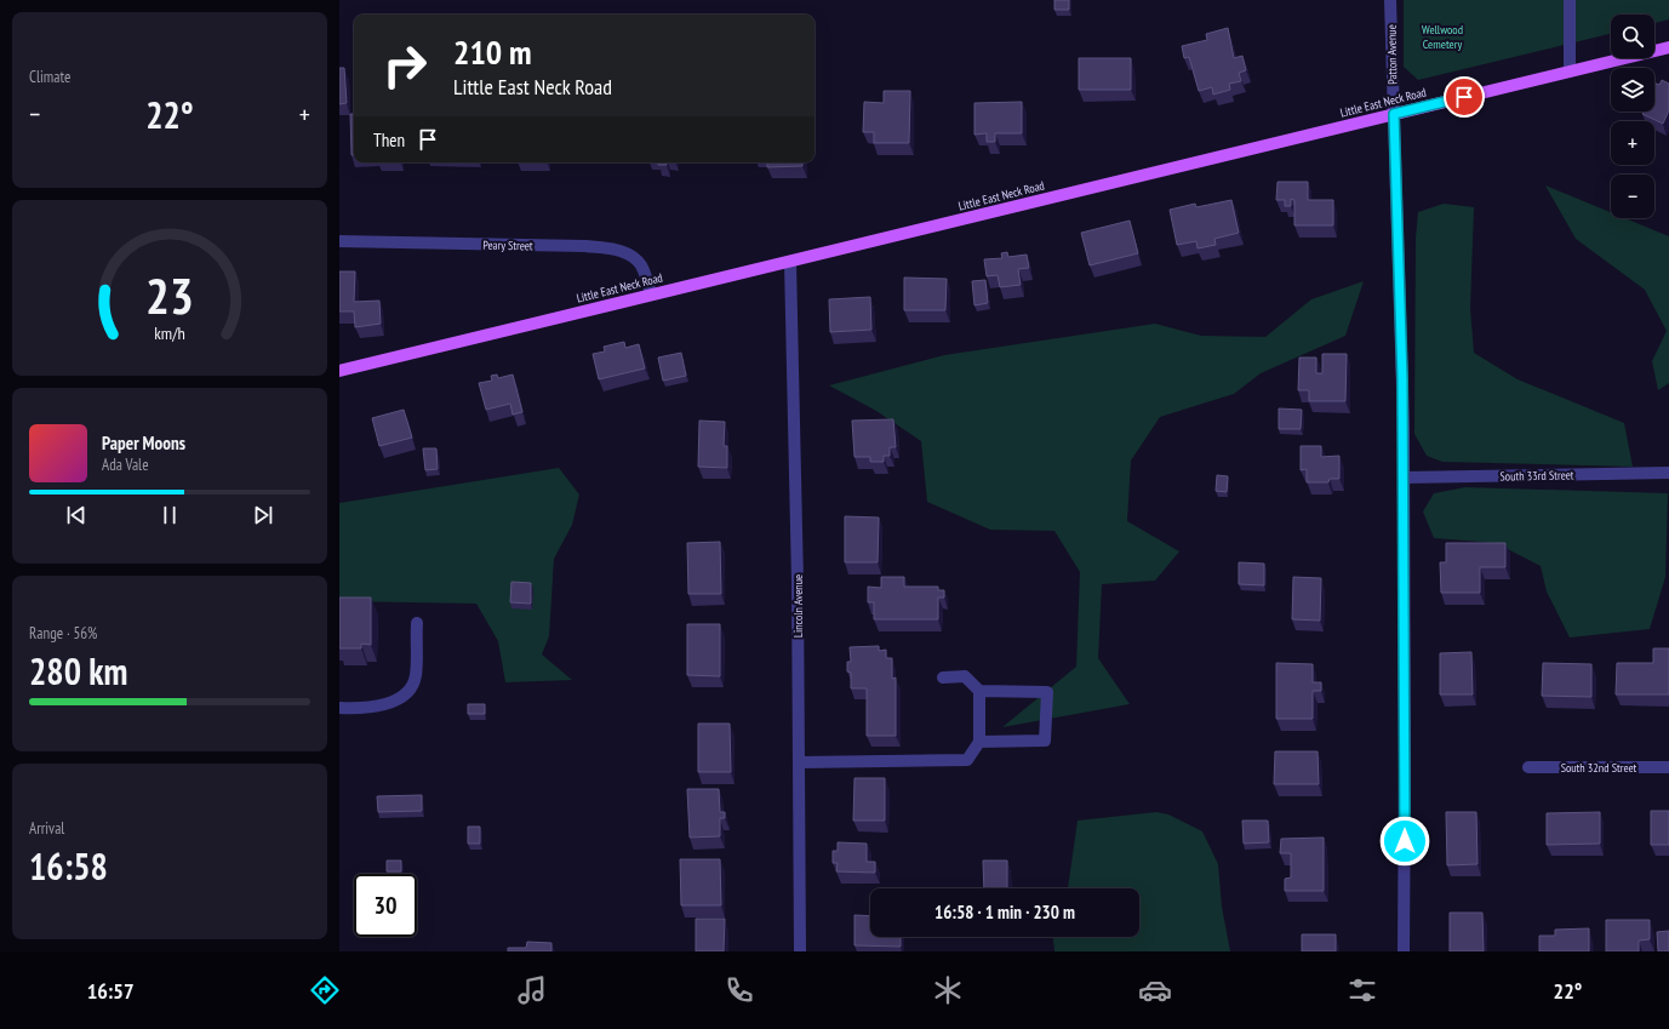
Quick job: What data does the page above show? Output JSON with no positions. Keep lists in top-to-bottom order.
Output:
{
  "streets": {
    "main road": ["Little East Neck Road"],
    "street": [
      "Patton Avenue",
      "Peary Street",
      "South 33rd Street",
      "Lincoln Avenue",
      "South 32nd Street"
    ]
  },
  "crossings": [
    ["Patton Avenue", "Little East Neck Road"],
    ["Patton Avenue", "South 33rd Street"],
    ["Little East Neck Road", "Peary Street"],
    ["Little East Neck Road", "Lincoln Avenue"]
  ],
  "parks": ["Wellwood Cemetery"],
  "page": {
    "tile": [
      "Climate",
      ["Range · 56%", "280 km"],
      ["Arrival", "16:58"]
    ],
    "map_buttons": ["+", "−"],
    "turn": ["210 m", "Little East Neck Road"],
    "heat": ["−", "22°", "+"],
    "then": "Then",
    "song": ["Paper Moons", "Ada Vale"],
    "limit": "30",
    "trip": "16:58 · 1 min · 230 m",
    "tabs": ["16:57", "22°"],
    "gauge": ["23", "km/h"]
  }
}
